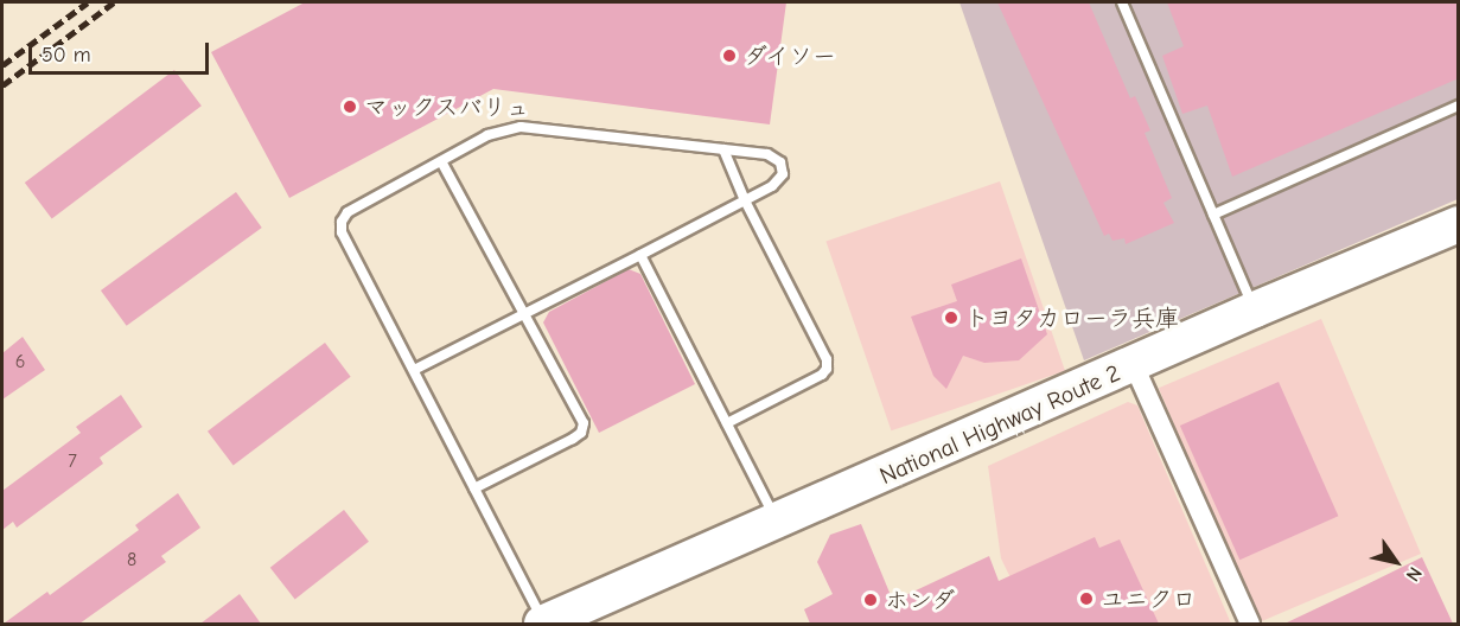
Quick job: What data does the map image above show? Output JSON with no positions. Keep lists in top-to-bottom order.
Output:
{
  "streets": {
    "highway": ["National Highway Route 2"]
  },
  "places": [
    "ダイソー",
    "マックスバリュ",
    "トヨタカローラ兵庫",
    "ユニクロ",
    "ホンダ"
  ],
  "house_numbers": ["6", "7", "8"],
  "scale_bar": "50 m",
  "north": "bottom right"
}
